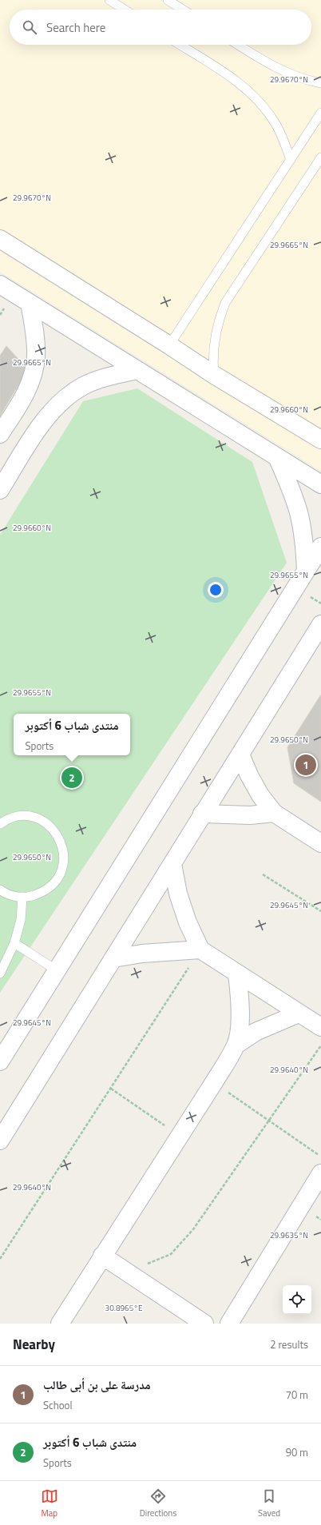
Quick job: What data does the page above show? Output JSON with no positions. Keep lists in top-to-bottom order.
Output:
{
  "page": {
    "search": "Search here",
    "popup": ["منتدى شباب 6 أكتوبر", "Sports"],
    "pins": ["1", "2"],
    "heading": ["Nearby", "2 results"],
    "list": [
      {
        "mark": "1",
        "name": "مدرسة على بن أبى طالب",
        "note": "School",
        "value": "70 m"
      },
      {
        "mark": "2",
        "name": "منتدى شباب 6 أكتوبر",
        "note": "Sports",
        "value": "90 m"
      }
    ],
    "nav": ["Map", "Directions", "Saved"]
  },
  "coordinates": [
    "29.9670°N",
    "29.9665°N",
    "29.9660°N",
    "29.9655°N",
    "29.9650°N",
    "29.9645°N",
    "29.9640°N",
    "29.9635°N",
    "30.8965°E"
  ]
}
